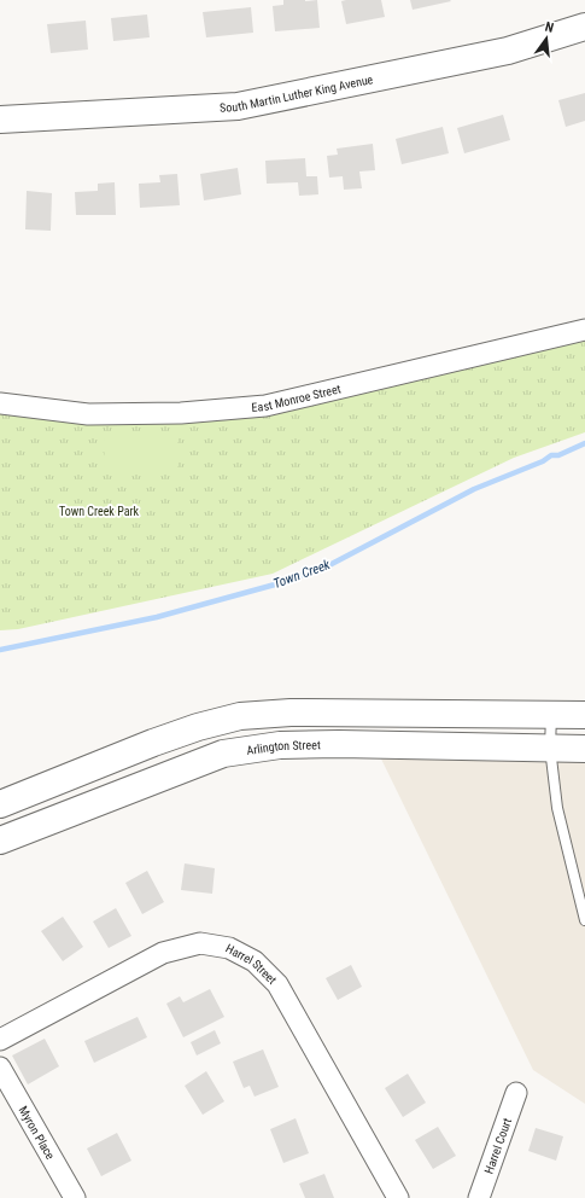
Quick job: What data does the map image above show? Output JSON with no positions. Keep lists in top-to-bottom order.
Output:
{
  "streets": {
    "street": [
      "South Martin Luther King Avenue",
      "East Monroe Street",
      "Arlington Street",
      "Harrel Street",
      "Myron Place",
      "Harrel Court"
    ]
  },
  "water": ["Town Creek"],
  "parks": ["Town Creek Park"],
  "north": "top"
}
